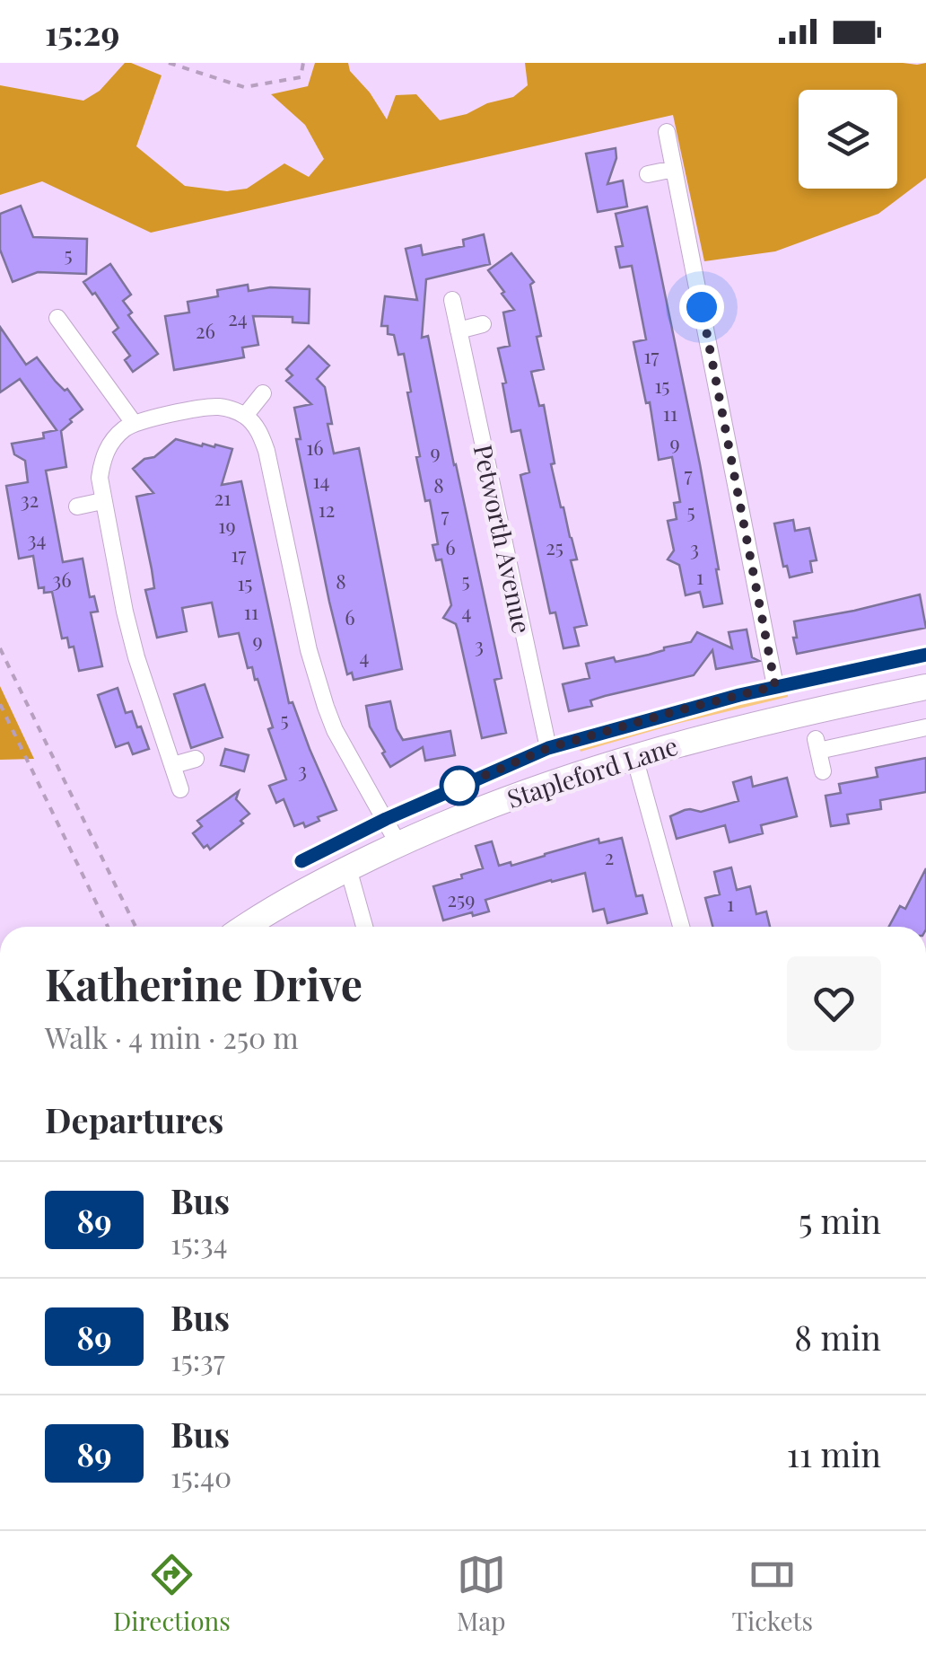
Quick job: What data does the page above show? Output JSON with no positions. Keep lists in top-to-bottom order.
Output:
{
  "streets": {
    "main road": ["Stapleford Lane"],
    "street": ["Petworth Avenue"]
  },
  "crossings": [
    ["Petworth Avenue", "Stapleford Lane"]
  ],
  "lines": ["bus line 89"],
  "house_numbers": [
    "5",
    "24",
    "26",
    "17",
    "15",
    "11",
    "9",
    "16",
    "9",
    "7",
    "14",
    "8",
    "21",
    "32",
    "12",
    "5",
    "7",
    "19",
    "34",
    "6",
    "25",
    "3",
    "17",
    "1",
    "36",
    "5",
    "8",
    "15",
    "11",
    "4",
    "6",
    "9",
    "3",
    "4",
    "5",
    "3",
    "2",
    "259",
    "1"
  ],
  "page": {
    "status": "15:29",
    "heading": [
      ["Katherine Drive", "Walk · 4 min · 250 m"],
      "Departures"
    ],
    "list": [
      {
        "mark": "89",
        "name": "Bus",
        "note": "15:34",
        "value": "5 min"
      },
      {
        "mark": "89",
        "name": "Bus",
        "note": "15:37",
        "value": "8 min"
      },
      {
        "mark": "89",
        "name": "Bus",
        "note": "15:40",
        "value": "11 min"
      }
    ],
    "tabs": ["Directions", "Map", "Tickets"]
  }
}
